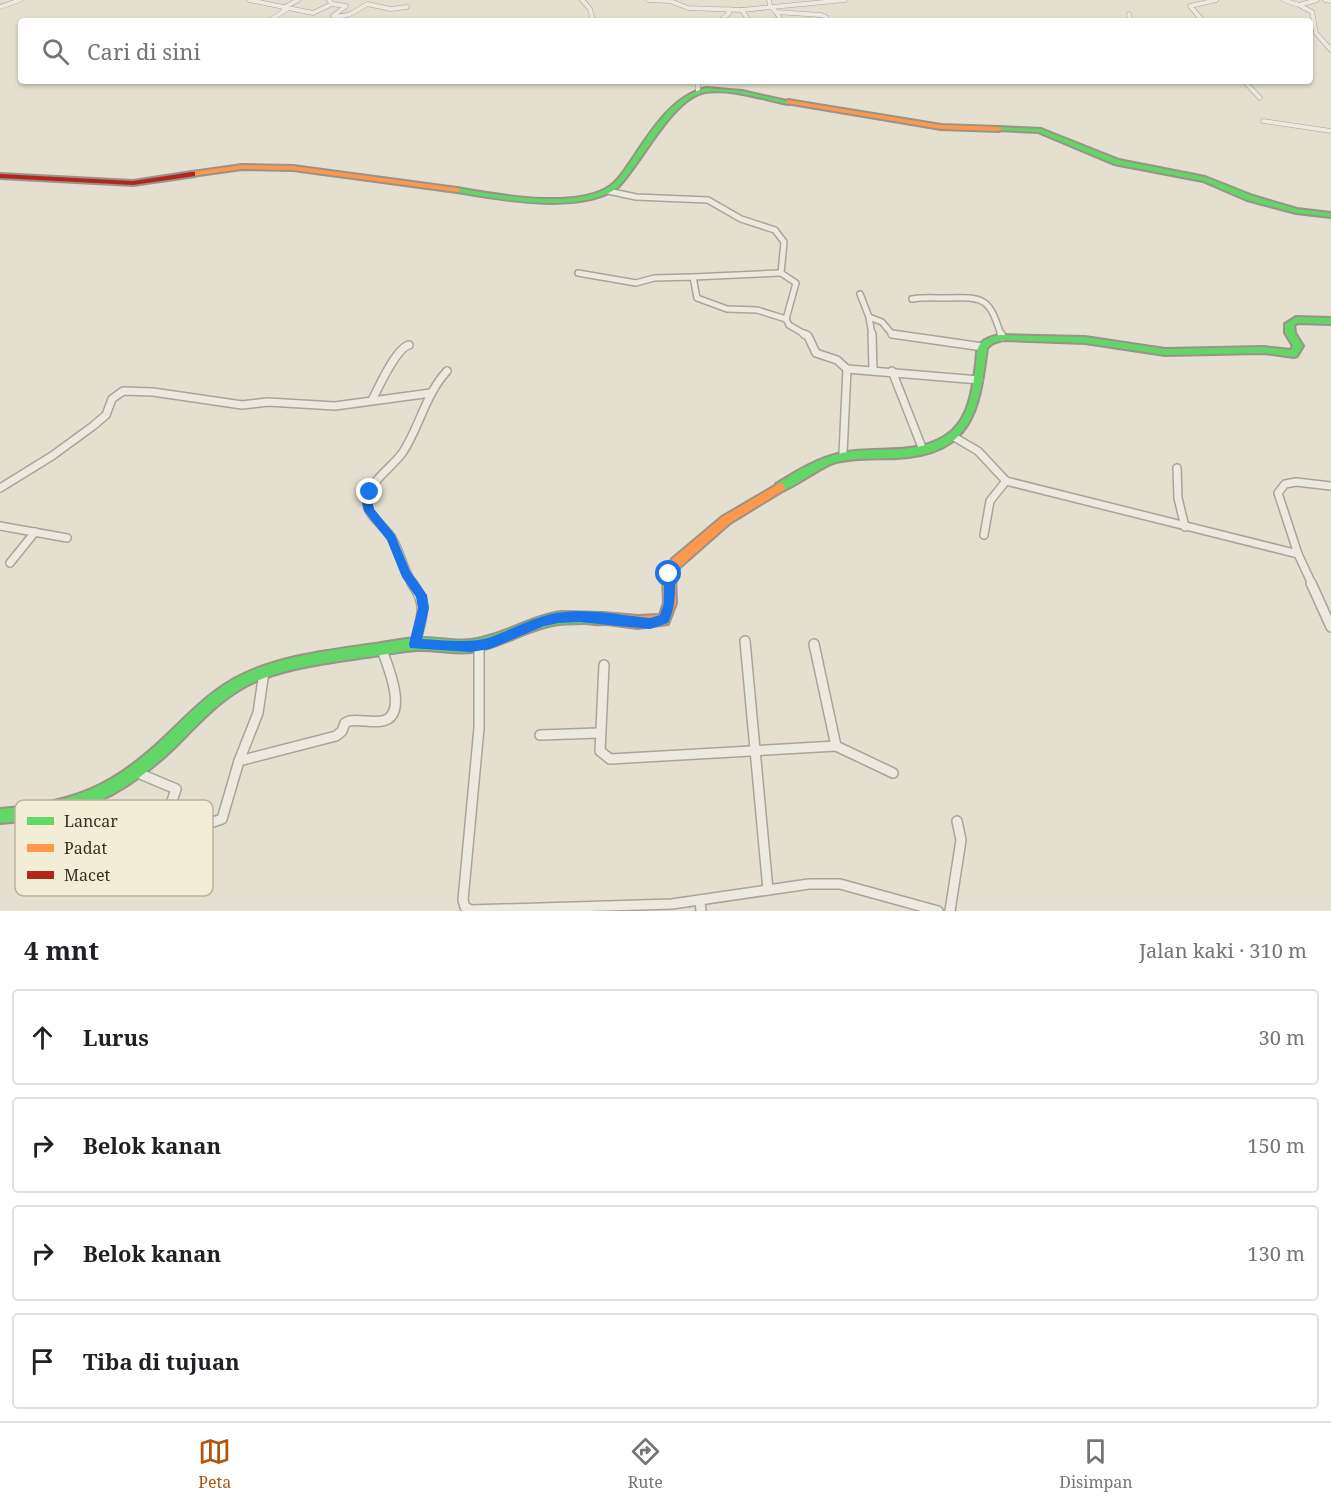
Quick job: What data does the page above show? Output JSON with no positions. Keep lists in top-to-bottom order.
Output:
{
  "legend": ["Lancar", "Padat", "Macet"],
  "page": {
    "search": "Cari di sini",
    "heading": ["4 mnt", "Jalan kaki · 310 m"],
    "list": [
      ["Lurus", "30 m"],
      ["Belok kanan", "150 m"],
      ["Belok kanan", "130 m"],
      "Tiba di tujuan"
    ],
    "nav": ["Peta", "Rute", "Disimpan"]
  }
}
